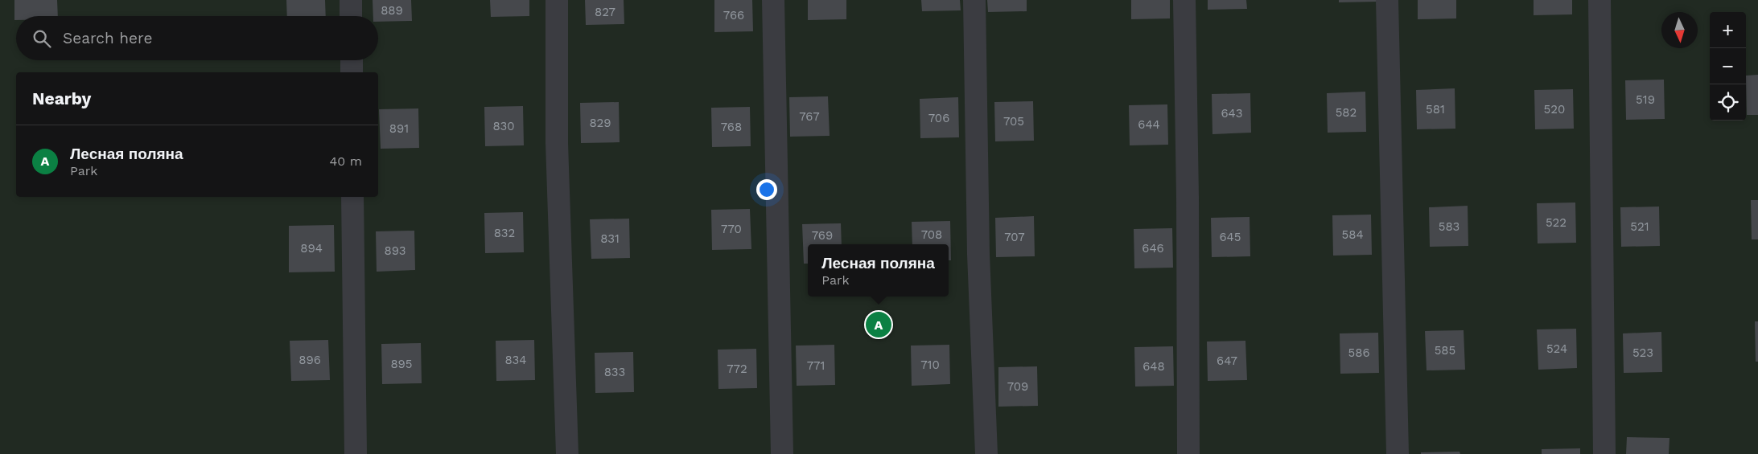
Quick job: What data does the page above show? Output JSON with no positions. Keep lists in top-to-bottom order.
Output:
{
  "house_numbers": [
    "889",
    "827",
    "766",
    "519",
    "581",
    "520",
    "582",
    "643",
    "767",
    "706",
    "705",
    "829",
    "644",
    "830",
    "768",
    "891",
    "522",
    "583",
    "521",
    "770",
    "832",
    "708",
    "584",
    "769",
    "707",
    "645",
    "831",
    "894",
    "646",
    "893",
    "524",
    "585",
    "586",
    "523",
    "896",
    "834",
    "647",
    "895",
    "710",
    "771",
    "648",
    "772",
    "833",
    "709"
  ],
  "north": "bottom",
  "page": {
    "map_buttons": ["+", "−"],
    "search": "Search here",
    "heading": "Nearby",
    "list": [
      {
        "mark": "A",
        "name": "Лесная поляна",
        "note": "Park",
        "value": "40 m"
      }
    ],
    "popup": ["Лесная поляна", "Park"],
    "pins": "A"
  }
}
